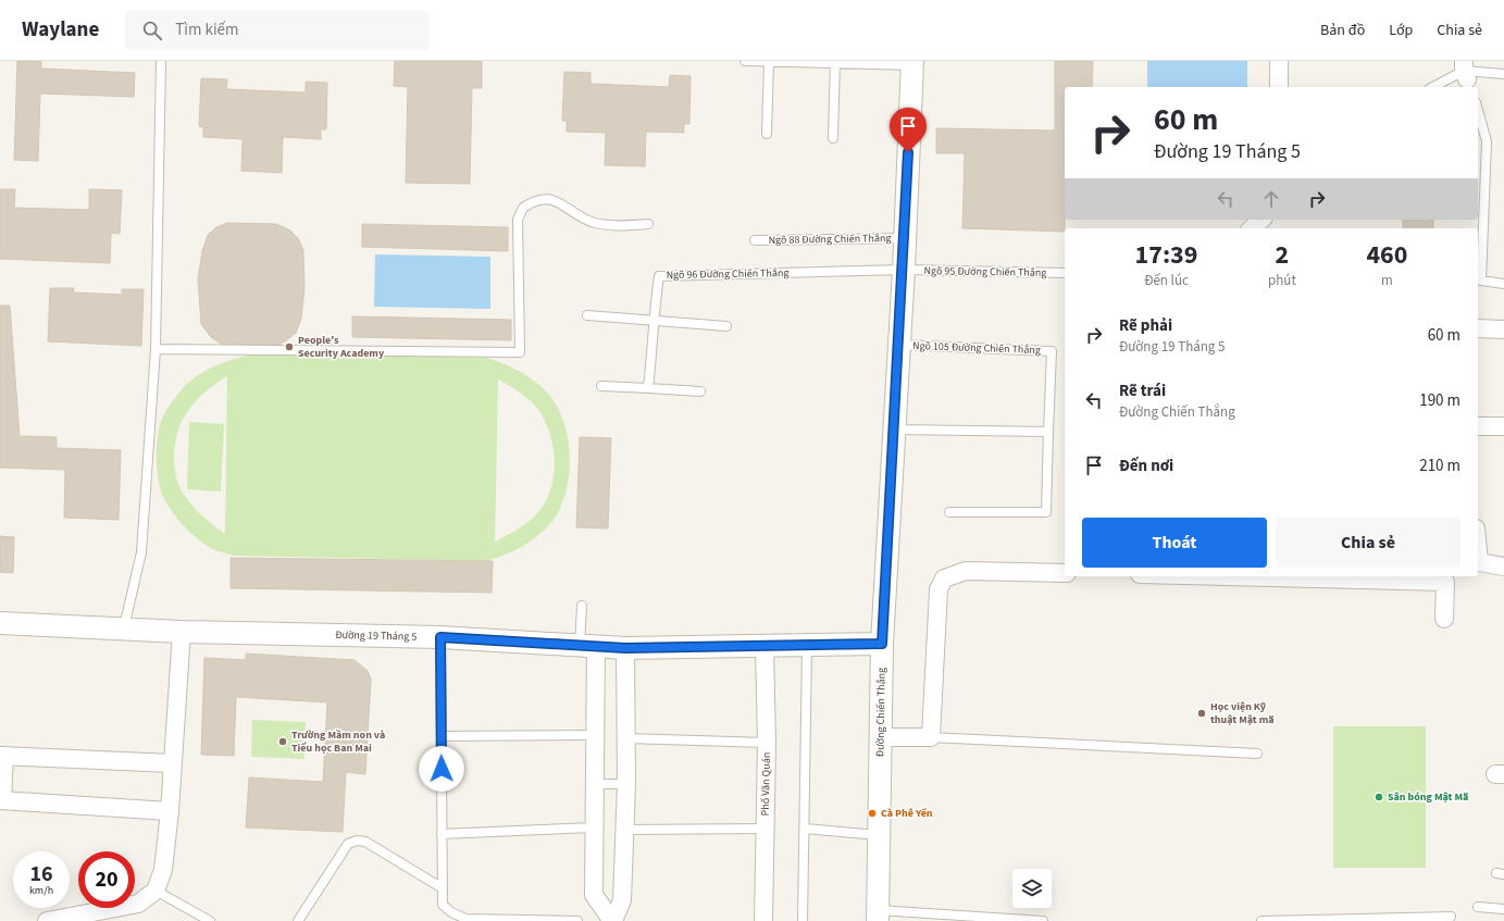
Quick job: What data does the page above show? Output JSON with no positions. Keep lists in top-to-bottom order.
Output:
{
  "streets": {
    "street": ["Đường 19 Tháng 5", "Đường Chiến Thắng", "Phố Văn Quán"],
    "lane": [
      "Ngõ 88 Đường Chiến Thắng",
      "Ngõ 95 Đường Chiến Thắng",
      "Ngõ 96 Đường Chiến Thắng",
      "Ngõ 105 Đường Chiến Thắng"
    ]
  },
  "crossings": [
    ["Ngõ 88 Đường Chiến Thắng", "Đường Chiến Thắng"],
    ["Ngõ 95 Đường Chiến Thắng", "Ngõ 96 Đường Chiến Thắng"],
    ["Ngõ 95 Đường Chiến Thắng", "Đường Chiến Thắng"],
    ["Ngõ 96 Đường Chiến Thắng", "Đường Chiến Thắng"],
    ["Ngõ 105 Đường Chiến Thắng", "Đường Chiến Thắng"],
    ["Đường 19 Tháng 5", "Đường Chiến Thắng"],
    ["Đường 19 Tháng 5", "Phố Văn Quán"]
  ],
  "places": [
    "People's Security Academy",
    "Học viện Kỹ thuật Mật mã",
    "Trường Mầm non và Tiểu học Ban Mai",
    "Sân bóng Mật Mã",
    "Cà Phê Yến"
  ],
  "page": {
    "header": "Waylane",
    "search": "Tìm kiếm",
    "nav": ["Bản đồ", "Lớp", "Chia sẻ"],
    "turn": ["60 m", "Đường 19 Tháng 5"],
    "eta": [
      "17:39",
      "Đến lúc",
      "2",
      "phút",
      "460",
      "m"
    ],
    "list": [
      {
        "name": "Rẽ phải",
        "note": "Đường 19 Tháng 5",
        "value": "60 m"
      },
      {
        "name": "Rẽ trái",
        "note": "Đường Chiến Thắng",
        "value": "190 m"
      },
      {
        "name": "Đến nơi",
        "value": "210 m"
      }
    ],
    "buttons": ["Thoát", "Chia sẻ"],
    "speed": "16 km/h",
    "limit": "20"
  }
}
